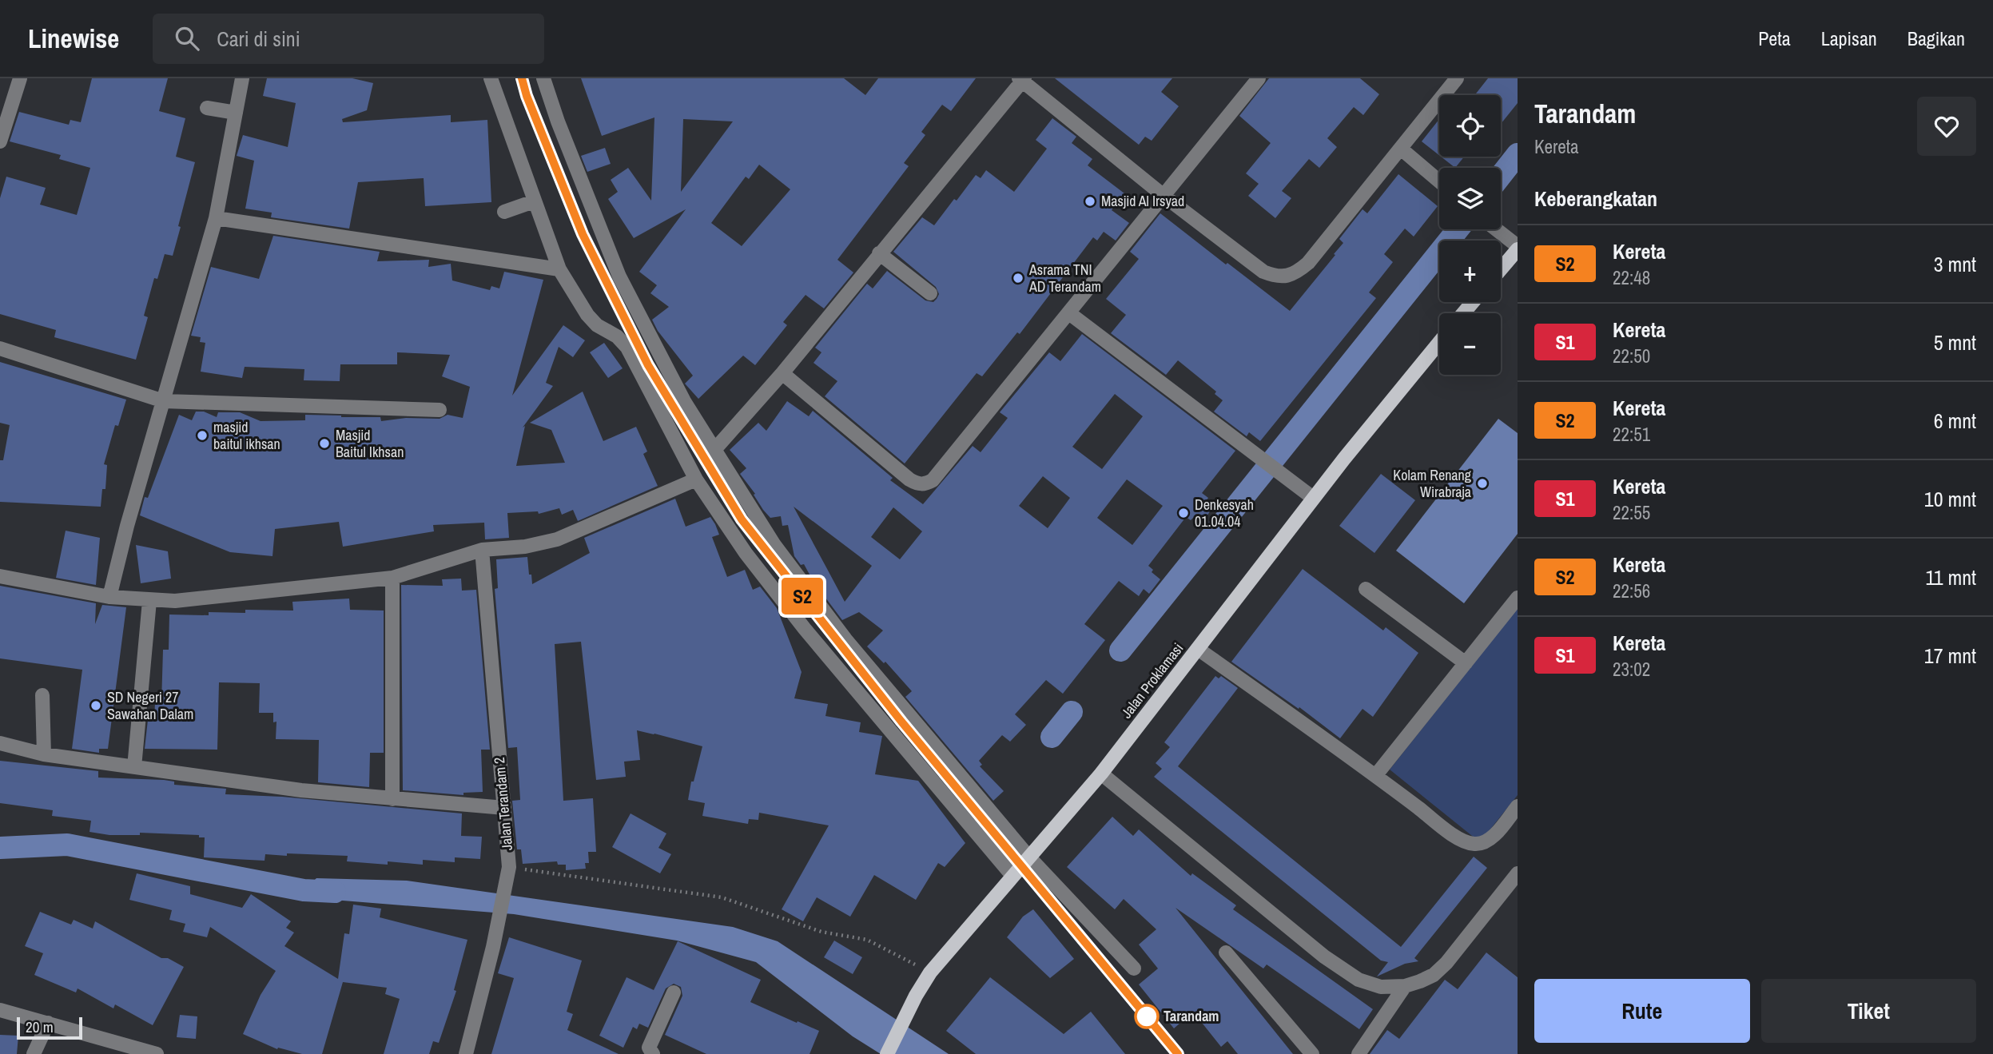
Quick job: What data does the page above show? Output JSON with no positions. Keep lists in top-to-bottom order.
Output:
{
  "streets": {
    "main road": ["Jalan Proklamasi"],
    "street": ["Jalan Terandam 2"]
  },
  "places": [
    "Masjid Al Irsyad",
    "Asrama TNI AD Terandam",
    "masjid baitul ikhsan",
    "Masjid Baitul Ikhsan",
    "Kolam Renang Wirabraja",
    "Denkesyah 01.04.04",
    "SD Negeri 27 Sawahan Dalam",
    "Tarandam"
  ],
  "scale_bar": "20 m",
  "page": {
    "header": "Linewise",
    "search": "Cari di sini",
    "nav": ["Peta", "Lapisan", "Bagikan"],
    "on_map": "S2",
    "heading": [
      ["Tarandam", "Kereta"],
      "Keberangkatan"
    ],
    "map_buttons": ["+", "−"],
    "list": [
      {
        "mark": "S2",
        "name": "Kereta",
        "note": "22:48",
        "value": "3 mnt"
      },
      {
        "mark": "S1",
        "name": "Kereta",
        "note": "22:50",
        "value": "5 mnt"
      },
      {
        "mark": "S2",
        "name": "Kereta",
        "note": "22:51",
        "value": "6 mnt"
      },
      {
        "mark": "S1",
        "name": "Kereta",
        "note": "22:55",
        "value": "10 mnt"
      },
      {
        "mark": "S2",
        "name": "Kereta",
        "note": "22:56",
        "value": "11 mnt"
      },
      {
        "mark": "S1",
        "name": "Kereta",
        "note": "23:02",
        "value": "17 mnt"
      }
    ],
    "buttons": ["Rute", "Tiket"],
    "scale": "20 m"
  }
}
